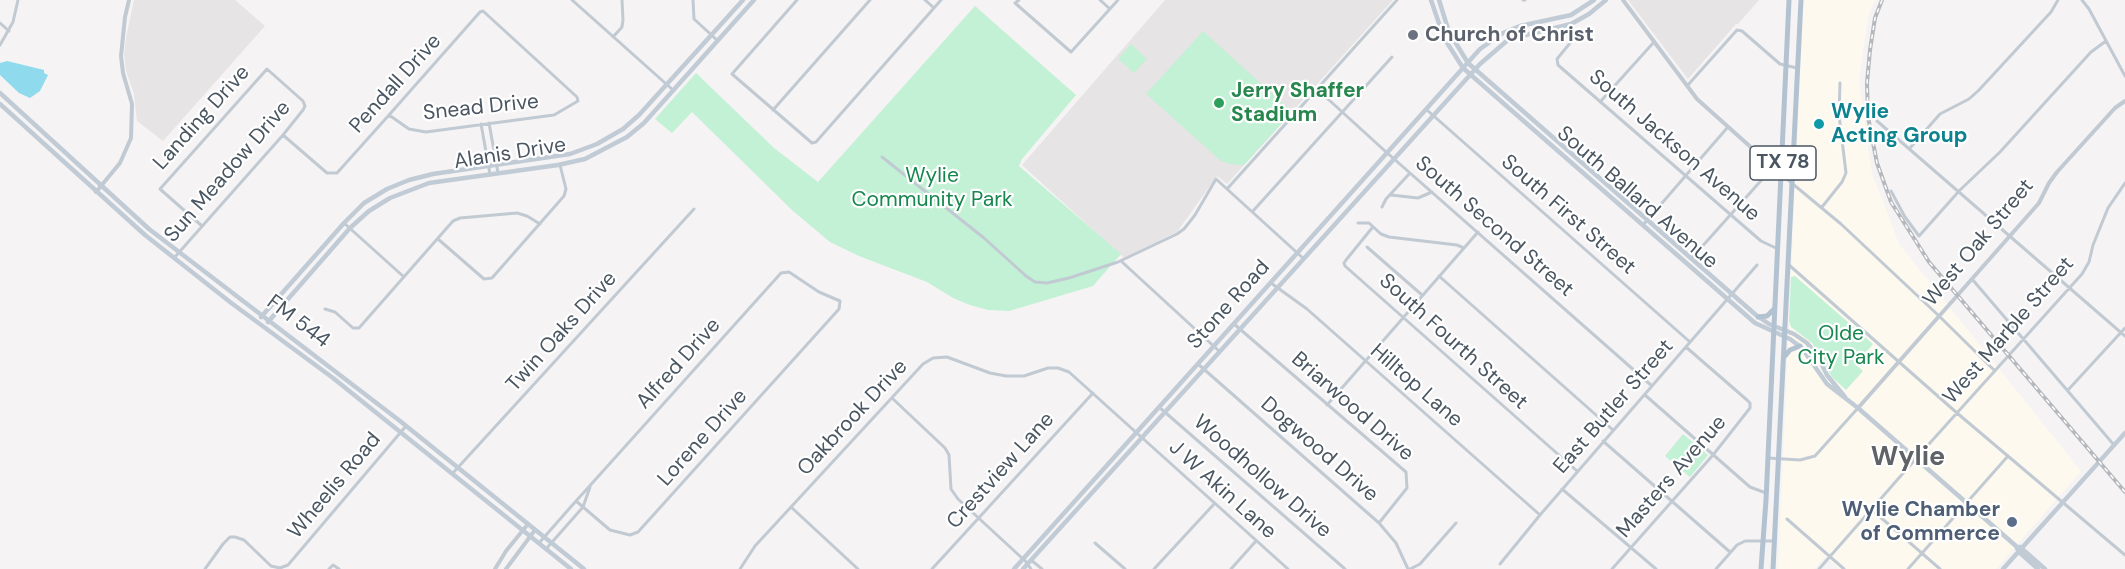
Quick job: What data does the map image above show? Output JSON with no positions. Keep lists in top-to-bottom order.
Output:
{
  "streets": {
    "main road": [
      "Alanis Drive",
      "TX 78",
      "South Ballard Avenue",
      "Stone Road",
      "FM 544"
    ],
    "street": [
      "Pendall Drive",
      "Snead Drive",
      "Landing Drive",
      "South Jackson Avenue",
      "Sun Meadow Drive",
      "South First Street",
      "South Second Street",
      "West Oak Street",
      "West Marble Street",
      "Twin Oaks Drive",
      "South Fourth Street",
      "Alfred Drive",
      "Hilltop Lane",
      "Briarwood Drive",
      "East Butler Street",
      "Oakbrook Drive",
      "Lorene Drive",
      "Dogwood Drive",
      "Crestview Lane",
      "Woodhollow Drive",
      "Masters Avenue",
      "Wheelis Road",
      "J W Akin Lane"
    ]
  },
  "crossings": [
    ["Pendall Drive", "Snead Drive"],
    ["Pendall Drive", "Sun Meadow Drive"],
    ["Landing Drive", "Sun Meadow Drive"],
    ["South Jackson Avenue", "TX 78"],
    ["Alanis Drive", "FM 544"],
    ["TX 78", "South Ballard Avenue"],
    ["Sun Meadow Drive", "FM 544"],
    ["South Ballard Avenue", "West Oak Street"],
    ["South Ballard Avenue", "Stone Road"],
    ["South Ballard Avenue", "West Marble Street"],
    ["South Ballard Avenue", "East Butler Street"],
    ["South First Street", "Stone Road"],
    ["South First Street", "East Butler Street"],
    ["South Second Street", "Stone Road"],
    ["South Second Street", "East Butler Street"],
    ["Stone Road", "Hilltop Lane"],
    ["Stone Road", "Briarwood Drive"],
    ["Stone Road", "Oakbrook Drive"],
    ["Stone Road", "Dogwood Drive"],
    ["Stone Road", "Woodhollow Drive"],
    ["Stone Road", "J W Akin Lane"],
    ["FM 544", "Twin Oaks Drive"],
    ["FM 544", "Alfred Drive"],
    ["FM 544", "Wheelis Road"],
    ["South Fourth Street", "East Butler Street"],
    ["Alfred Drive", "Lorene Drive"],
    ["Hilltop Lane", "East Butler Street"],
    ["Briarwood Drive", "Dogwood Drive"],
    ["East Butler Street", "Masters Avenue"],
    ["Oakbrook Drive", "Crestview Lane"],
    ["Oakbrook Drive", "J W Akin Lane"]
  ],
  "districts": ["Wylie"],
  "parks": ["Wylie Community Park", "Olde City Park"],
  "places": [
    "Church of Christ",
    "Jerry Shaffer Stadium",
    "Wylie Acting Group",
    "Wylie Chamber of Commerce"
  ]
}
